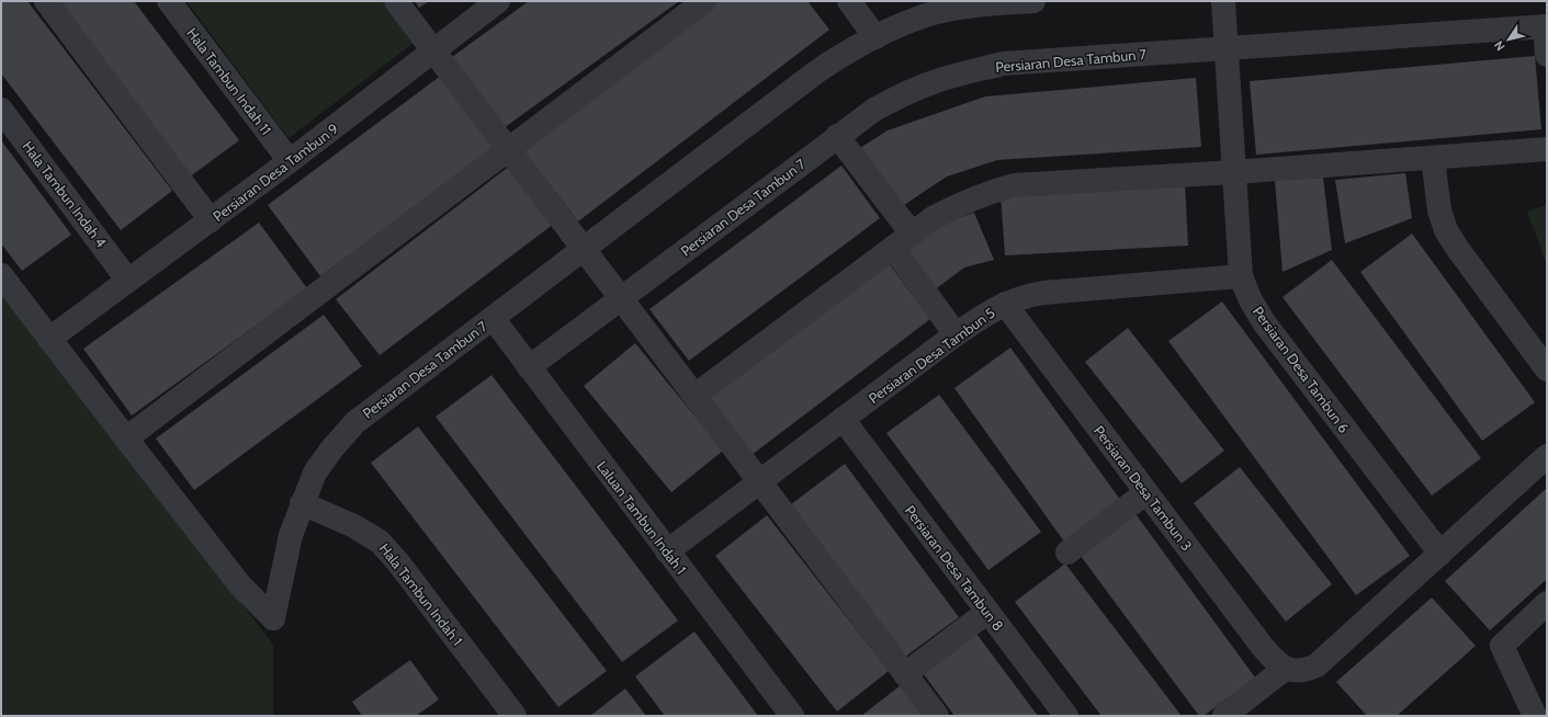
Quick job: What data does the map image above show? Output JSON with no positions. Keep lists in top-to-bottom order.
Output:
{
  "streets": {
    "street": [
      "Persiaran Desa Tambun 7",
      "Hala Tambun Indah 11",
      "Persiaran Desa Tambun 9",
      "Hala Tambun Indah 4",
      "Persiaran Desa Tambun 5",
      "Persiaran Desa Tambun 6",
      "Persiaran Desa Tambun 3",
      "Laluan Tambun Indah 1",
      "Persiaran Desa Tambun 8",
      "Hala Tambun Indah 1"
    ]
  },
  "crossings": [
    ["Persiaran Desa Tambun 7", "Persiaran Desa Tambun 6"],
    ["Persiaran Desa Tambun 7", "Laluan Tambun Indah 1"],
    ["Persiaran Desa Tambun 7", "Hala Tambun Indah 1"],
    ["Hala Tambun Indah 11", "Persiaran Desa Tambun 9"],
    ["Persiaran Desa Tambun 9", "Hala Tambun Indah 4"],
    ["Persiaran Desa Tambun 5", "Persiaran Desa Tambun 6"],
    ["Persiaran Desa Tambun 5", "Persiaran Desa Tambun 3"],
    ["Persiaran Desa Tambun 5", "Laluan Tambun Indah 1"],
    ["Persiaran Desa Tambun 5", "Persiaran Desa Tambun 8"]
  ],
  "north": "bottom left"
}
